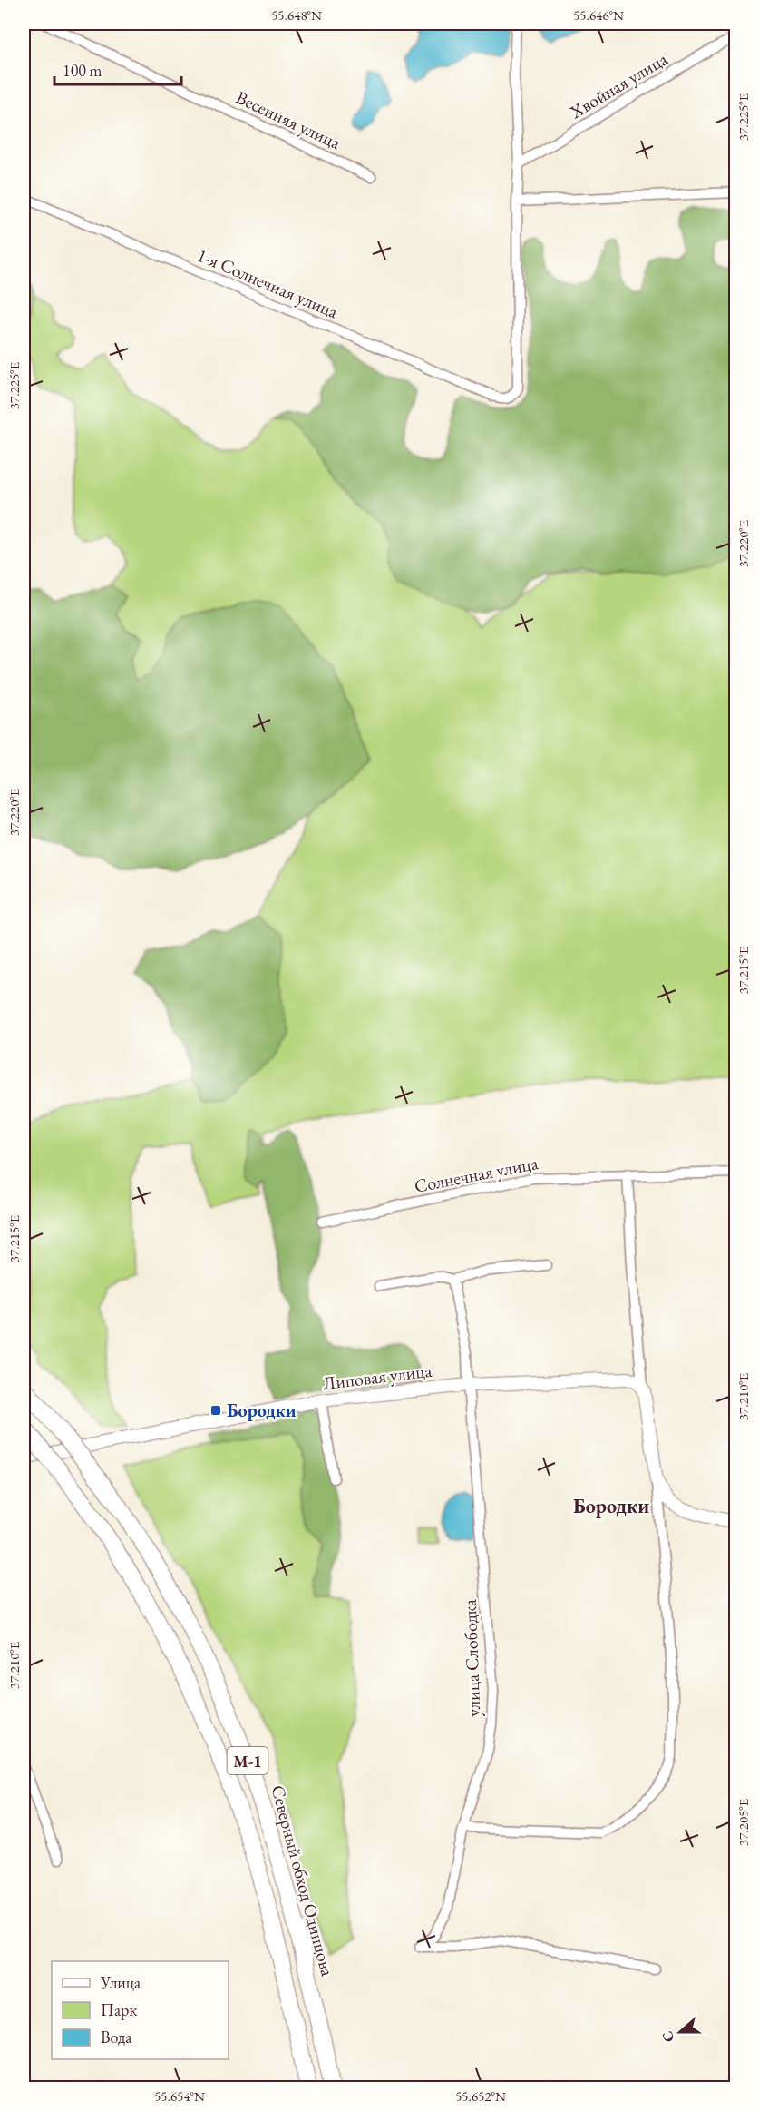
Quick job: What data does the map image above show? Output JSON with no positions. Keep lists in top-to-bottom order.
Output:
{
  "streets": {
    "highway": ["М-1", "Северный обход Одинцова"],
    "street": [
      "Хвойная улица",
      "Весенняя улица",
      "1-я Солнечная улица",
      "Солнечная улица",
      "Липовая улица",
      "улица Слободка"
    ]
  },
  "crossings": [
    ["Липовая улица", "улица Слободка"]
  ],
  "districts": ["Бородки"],
  "places": {
    "transit": ["Бородки"]
  },
  "legend": ["Улица", "Парк", "Вода"],
  "scale_bar": "100 m",
  "north": "left",
  "coordinates": [
    "55.648°N",
    "55.646°N",
    "37.225°E",
    "37.220°E",
    "37.215°E",
    "37.210°E",
    "37.205°E",
    "55.654°N",
    "55.652°N"
  ]
}
